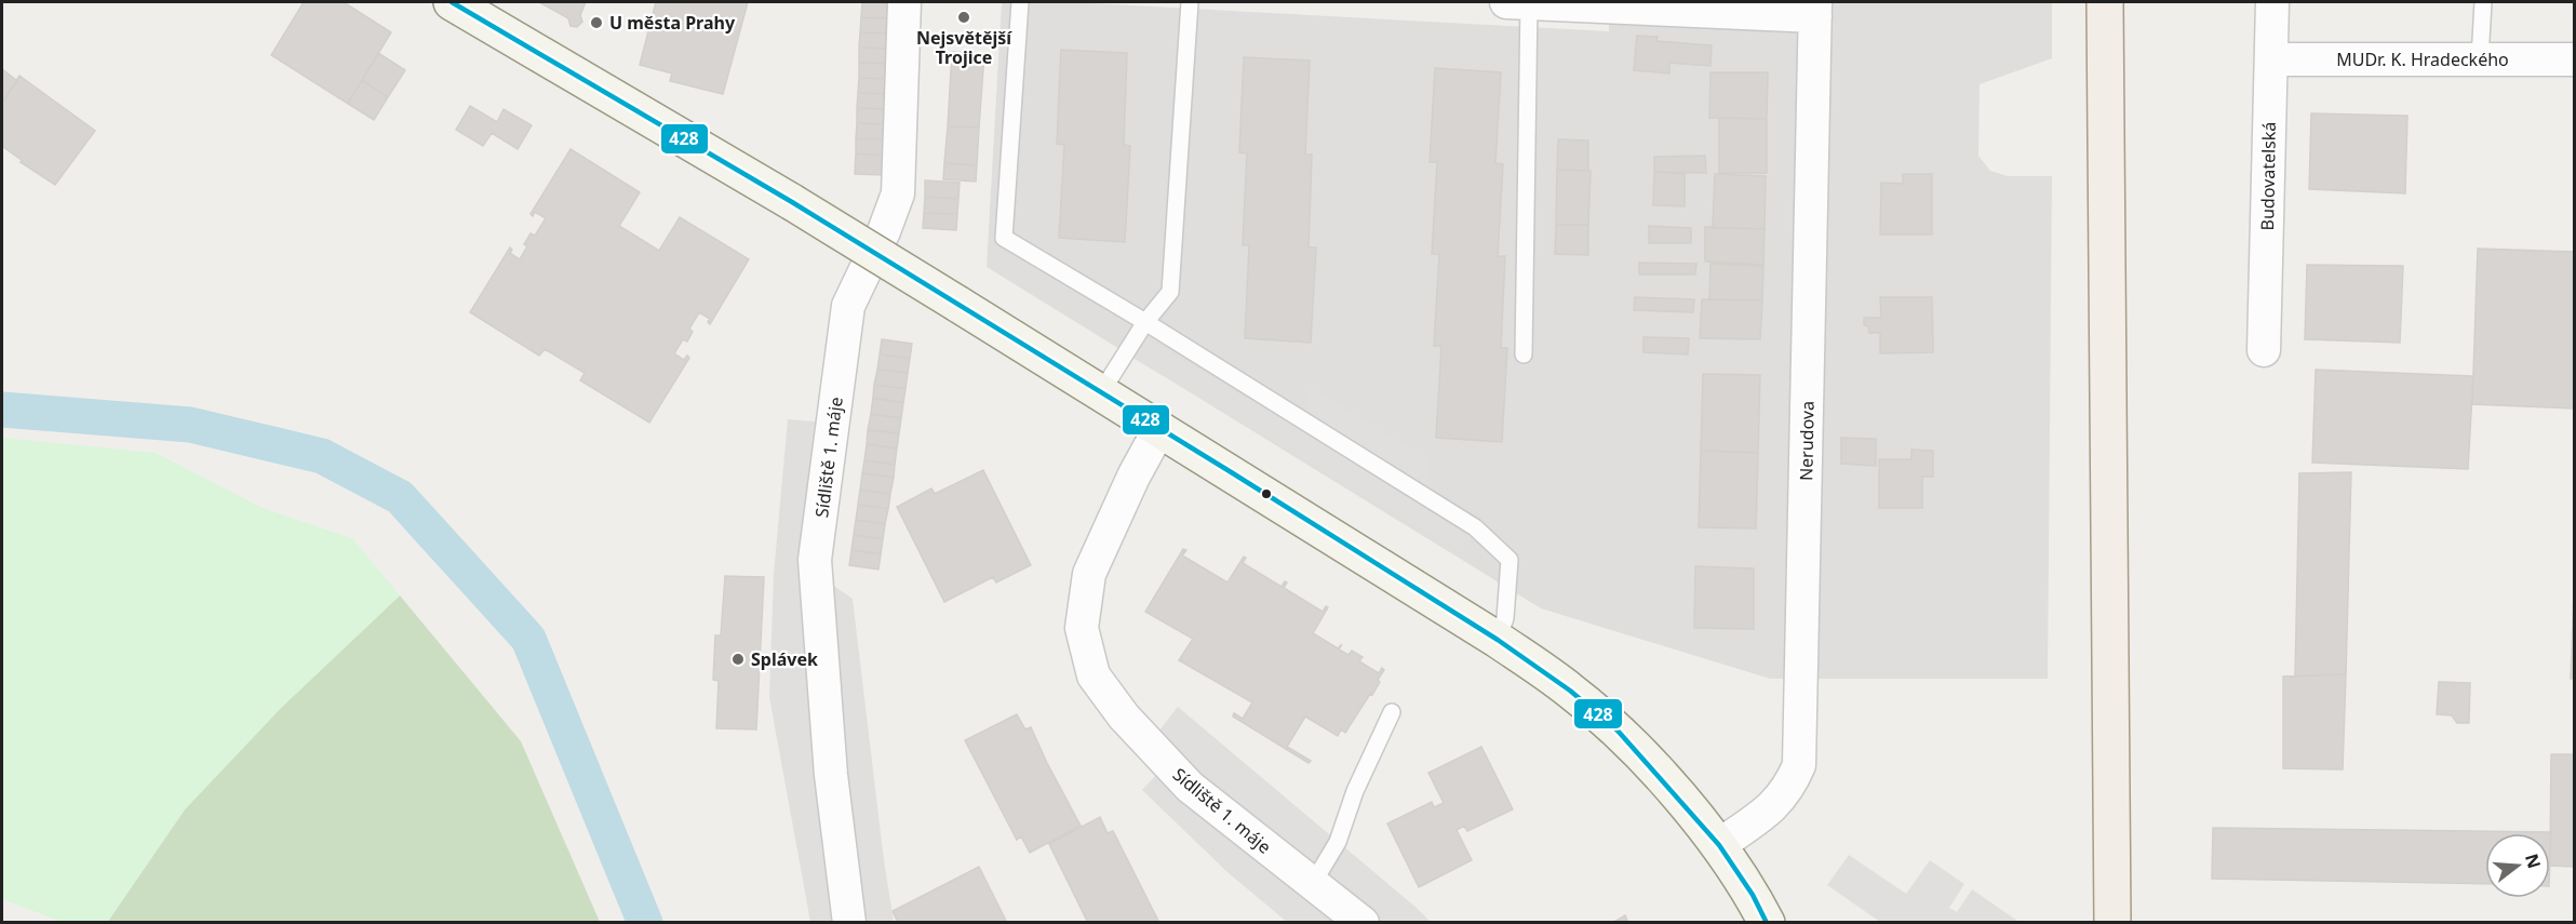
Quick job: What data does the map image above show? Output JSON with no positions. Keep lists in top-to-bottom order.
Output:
{
  "streets": {
    "street": [
      "MUDr. K. Hradeckého",
      "Budovatelská",
      "Nerudova",
      "Sídliště 1. máje"
    ]
  },
  "crossings": [
    ["MUDr. K. Hradeckého", "Budovatelská"]
  ],
  "places": ["Nejsvětější Trojice", "U města Prahy", "Splávek"],
  "lines": ["transit line 428"],
  "north": "right"
}
